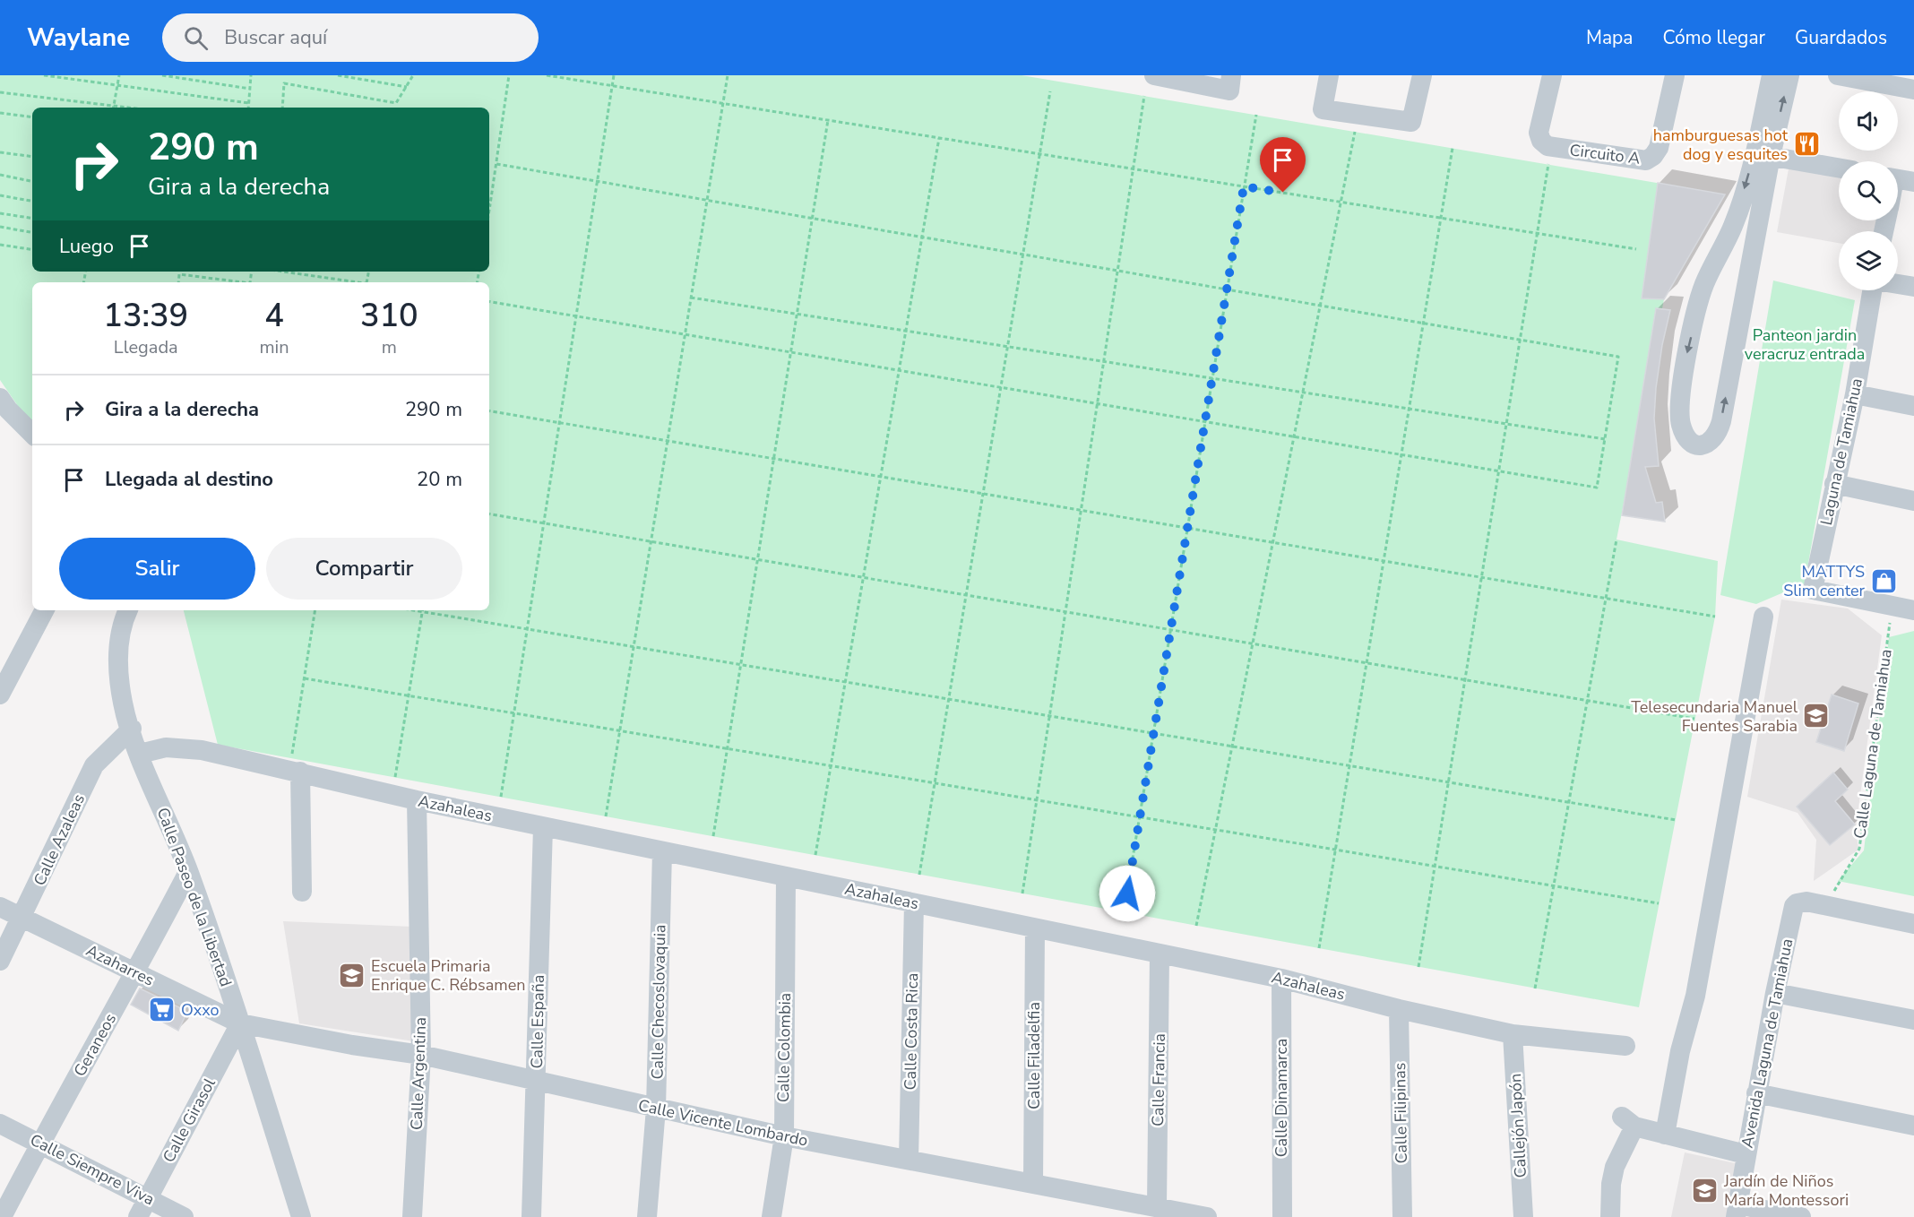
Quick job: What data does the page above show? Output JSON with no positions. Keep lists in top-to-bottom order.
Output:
{
  "streets": {
    "street": [
      "Circuito A",
      "Laguna de Tamiahua",
      "Azahaleas",
      "Calle Azaleas",
      "Calle Paseo de la Libertad",
      "Azaharres",
      "Calle Checoslovaquia",
      "Calle España",
      "Calle Costa Rica",
      "Avenida Laguna de Tamiahua",
      "Geraneos",
      "Calle Colombia",
      "Calle Filadelfia",
      "Calle Argentina",
      "Calle Francia",
      "Calle Dinamarca",
      "Calle Filipinas",
      "Calle Girasol",
      "Calle Vicente Lombardo",
      "Callejón Japón",
      "Calle Siempre Viva"
    ],
    "path": ["Calle Laguna de Tamiahua"]
  },
  "crossings": [
    ["Laguna de Tamiahua", "Calle Laguna de Tamiahua"],
    ["Calle Laguna de Tamiahua", "Avenida Laguna de Tamiahua"],
    ["Azahaleas", "Calle Paseo de la Libertad"],
    ["Azahaleas", "Calle Checoslovaquia"],
    ["Azahaleas", "Calle España"],
    ["Azahaleas", "Calle Costa Rica"],
    ["Azahaleas", "Calle Colombia"],
    ["Azahaleas", "Calle Filadelfia"],
    ["Azahaleas", "Calle Argentina"],
    ["Azahaleas", "Calle Francia"],
    ["Azahaleas", "Calle Dinamarca"],
    ["Azahaleas", "Calle Filipinas"],
    ["Azahaleas", "Callejón Japón"],
    ["Calle Azaleas", "Calle Paseo de la Libertad"],
    ["Calle Azaleas", "Azaharres"],
    ["Calle Paseo de la Libertad", "Azaharres"],
    ["Calle Paseo de la Libertad", "Geraneos"],
    ["Calle Paseo de la Libertad", "Calle Girasol"],
    ["Calle Paseo de la Libertad", "Calle Vicente Lombardo"],
    ["Azaharres", "Geraneos"],
    ["Azaharres", "Calle Girasol"],
    ["Azaharres", "Calle Vicente Lombardo"],
    ["Calle Checoslovaquia", "Calle Vicente Lombardo"],
    ["Calle España", "Calle Vicente Lombardo"],
    ["Calle Costa Rica", "Calle Vicente Lombardo"],
    ["Geraneos", "Calle Siempre Viva"],
    ["Calle Colombia", "Calle Vicente Lombardo"],
    ["Calle Filadelfia", "Calle Vicente Lombardo"],
    ["Calle Argentina", "Calle Vicente Lombardo"],
    ["Calle Francia", "Calle Vicente Lombardo"],
    ["Calle Girasol", "Calle Vicente Lombardo"],
    ["Calle Girasol", "Calle Siempre Viva"]
  ],
  "parks": ["Panteon jardin veracruz entrada"],
  "places": {
    "restaurant": ["hamburguesas hot dog y esquites"],
    "shop": ["MATTYS Slim center"],
    "school or university": ["Telesecundaria Manuel Fuentes Sarabia", "Escuela Primaria Enrique C. Rébsamen", "Jardín de Niños María Montessori"],
    "supermarket": ["Oxxo"]
  },
  "page": {
    "header": "Waylane",
    "search": "Buscar aquí",
    "nav": ["Mapa", "Cómo llegar", "Guardados"],
    "turn": ["290 m", "Gira a la derecha"],
    "then": "Luego",
    "eta": [
      "13:39",
      "Llegada",
      "4",
      "min",
      "310",
      "m"
    ],
    "list": [
      {
        "name": "Gira a la derecha",
        "value": "290 m"
      },
      {
        "name": "Llegada al destino",
        "value": "20 m"
      }
    ],
    "buttons": ["Salir", "Compartir"]
  }
}
